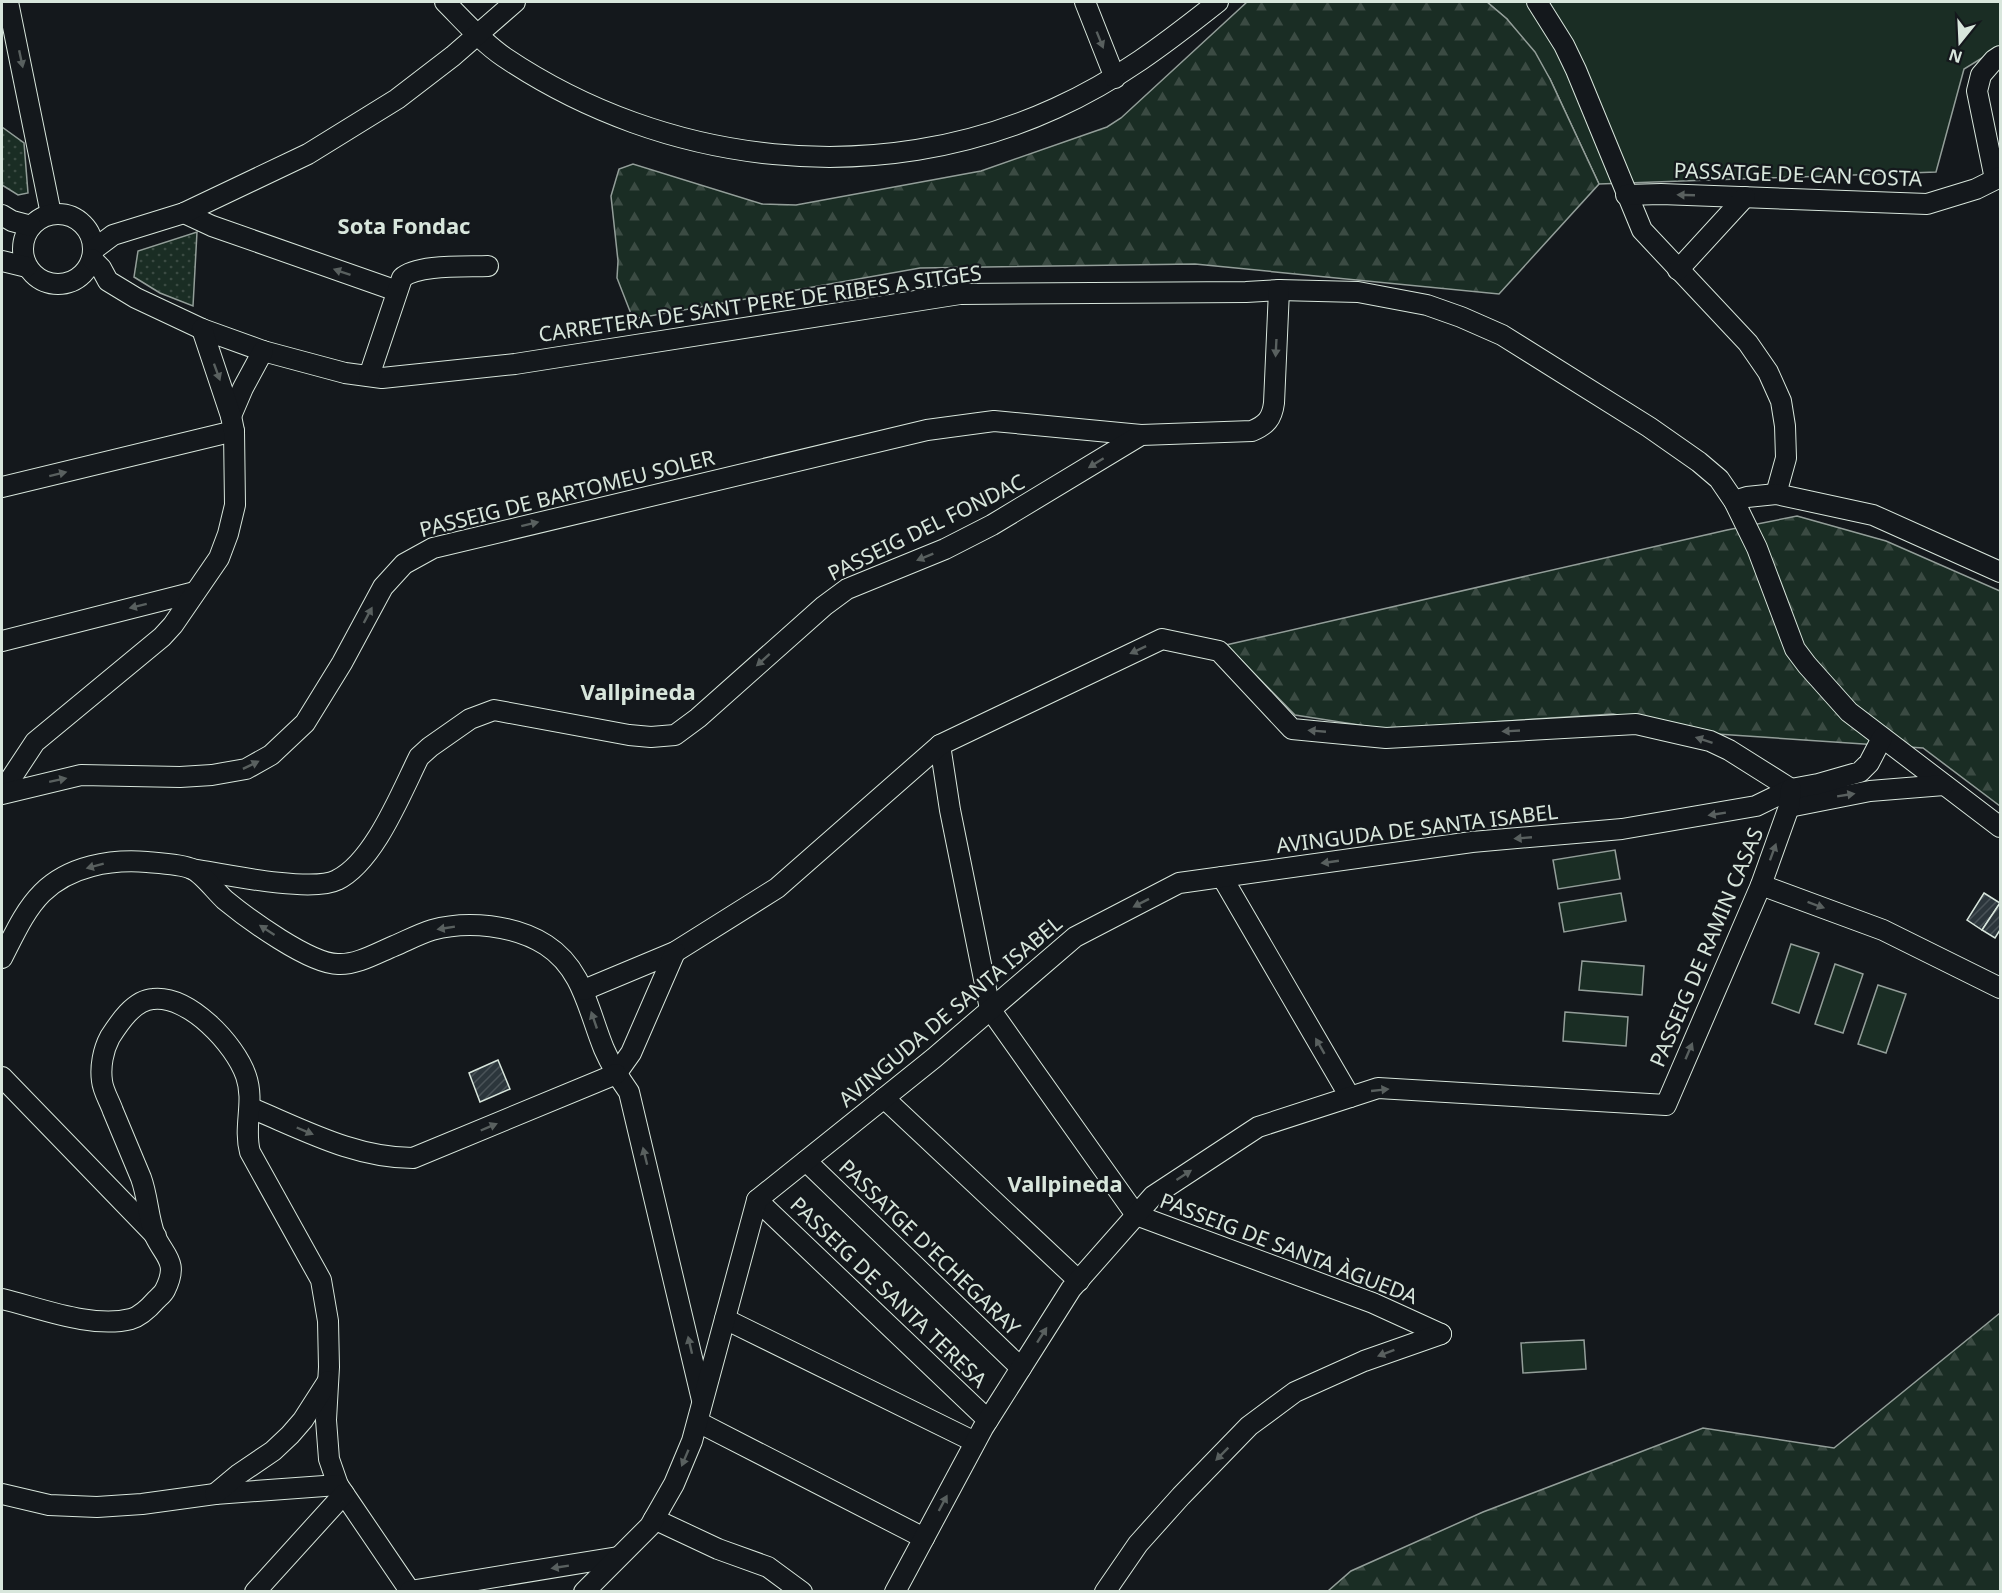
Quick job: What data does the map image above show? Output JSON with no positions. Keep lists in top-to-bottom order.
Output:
{
  "streets": {
    "street": [
      "PASSATGE DE CAN COSTA",
      "CARRETERA DE SANT PERE DE RIBES A SITGES",
      "PASSEIG DE BARTOMEU SOLER",
      "PASSEIG DEL FONDAC",
      "AVINGUDA DE SANTA ISABEL",
      "PASSEIG DE RAMIN CASAS",
      "PASSATGE D'ECHEGARAY",
      "PASSEIG DE SANTA ÀGUEDA",
      "PASSEIG DE SANTA TERESA"
    ]
  },
  "crossings": [
    ["CARRETERA DE SANT PERE DE RIBES A SITGES", "PASSEIG DEL FONDAC"],
    ["CARRETERA DE SANT PERE DE RIBES A SITGES", "AVINGUDA DE SANTA ISABEL"],
    ["PASSEIG DE BARTOMEU SOLER", "PASSEIG DEL FONDAC"],
    ["AVINGUDA DE SANTA ISABEL", "PASSEIG DE RAMIN CASAS"],
    ["AVINGUDA DE SANTA ISABEL", "PASSATGE D'ECHEGARAY"],
    ["AVINGUDA DE SANTA ISABEL", "PASSEIG DE SANTA ÀGUEDA"],
    ["AVINGUDA DE SANTA ISABEL", "PASSEIG DE SANTA TERESA"]
  ],
  "one_way": [
    "PASSEIG DE BARTOMEU SOLER",
    "PASSEIG DEL FONDAC",
    "AVINGUDA DE SANTA ISABEL",
    "PASSEIG DE RAMIN CASAS"
  ],
  "districts": ["Sota Fondac", "Vallpineda", "Vallpineda"],
  "north": "bottom"
}
